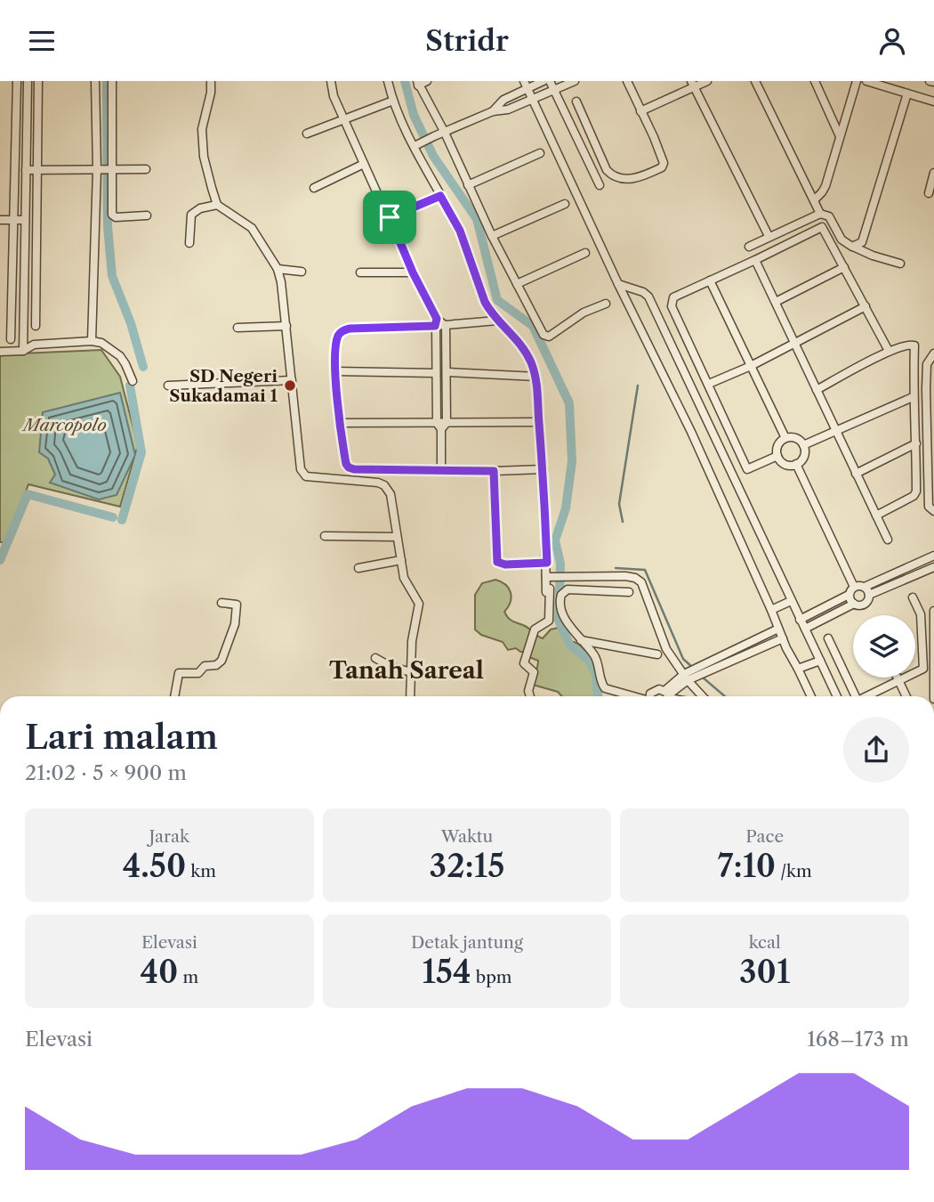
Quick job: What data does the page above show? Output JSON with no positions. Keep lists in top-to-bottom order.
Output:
{
  "districts": ["Tanah Sareal"],
  "parks": ["Marcopolo"],
  "places": ["SD Negeri Sukadamai 1"],
  "page": {
    "header": "Stridr",
    "heading": ["Lari malam", "21:02 · 5 × 900 m"],
    "stats": [
      ["Jarak", "4.50 km"],
      ["Waktu", "32:15"],
      ["Pace", "7:10 /km"],
      ["Elevasi", "40 m"],
      ["Detak jantung", "154 bpm"],
      ["kcal", "301"]
    ],
    "chart": ["Elevasi", "168–173 m"]
  }
}
